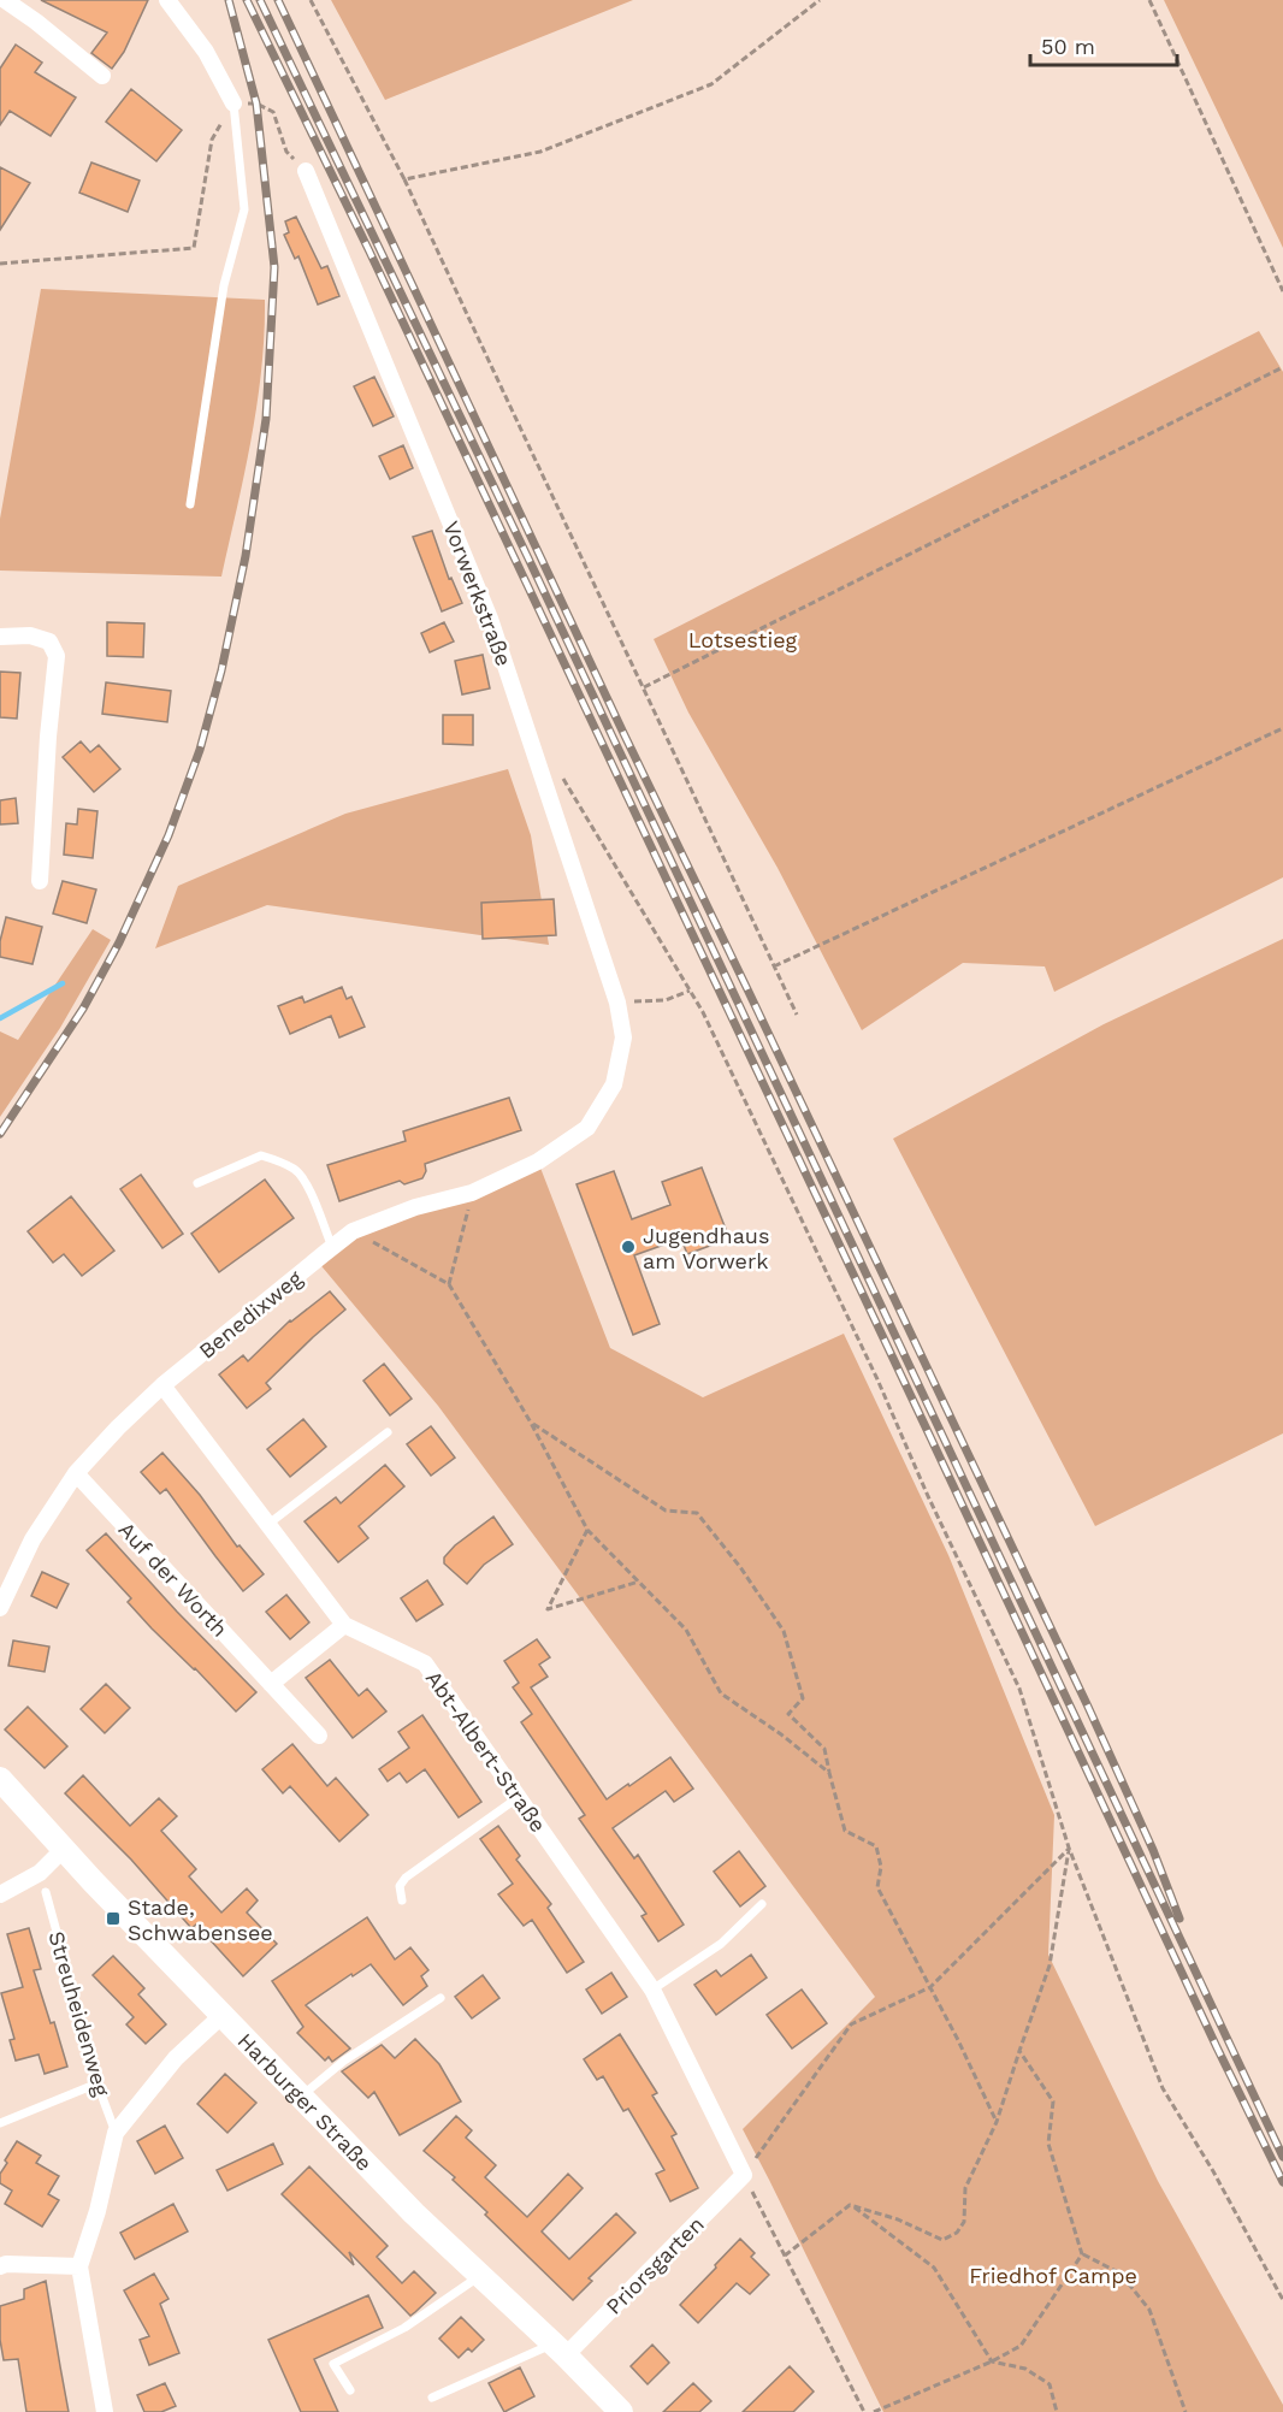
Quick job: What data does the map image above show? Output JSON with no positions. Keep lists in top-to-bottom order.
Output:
{
  "streets": {
    "main road": ["Harburger Straße"],
    "street": [
      "Vorwerkstraße",
      "Benedixweg",
      "Auf der Worth",
      "Abt-Albert-Straße",
      "Streuheidenweg",
      "Priorsgarten"
    ]
  },
  "crossings": [
    ["Vorwerkstraße", "Benedixweg"],
    ["Benedixweg", "Auf der Worth"],
    ["Benedixweg", "Abt-Albert-Straße"],
    ["Abt-Albert-Straße", "Priorsgarten"],
    ["Streuheidenweg", "Harburger Straße"],
    ["Harburger Straße", "Priorsgarten"]
  ],
  "parks": ["Lotsestieg", "Friedhof Campe"],
  "places": {
    "other": ["Jugendhaus am Vorwerk"],
    "transit": ["Stade, Schwabensee"]
  },
  "scale_bar": "50 m"
}
